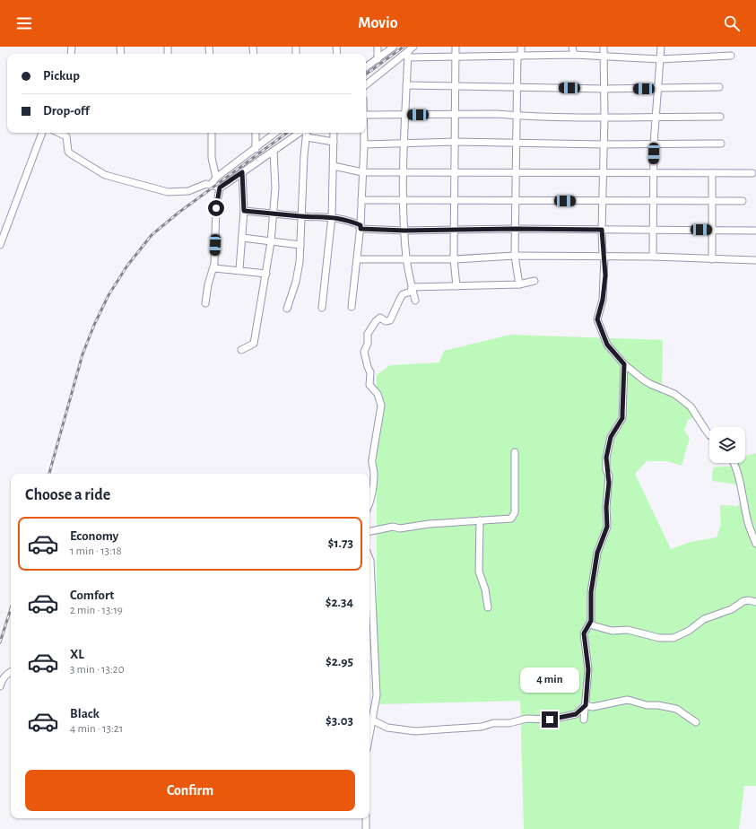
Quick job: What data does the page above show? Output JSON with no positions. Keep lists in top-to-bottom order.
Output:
{
  "page": {
    "header": "Movio",
    "banner": ["Pickup", "Drop-off"],
    "heading": "Choose a ride",
    "list": [
      {
        "name": "Economy",
        "note": "1 min · 13:18",
        "value": "$1.73"
      },
      {
        "name": "Comfort",
        "note": "2 min · 13:19",
        "value": "$2.34"
      },
      {
        "name": "XL",
        "note": "3 min · 13:20",
        "value": "$2.95"
      },
      {
        "name": "Black",
        "note": "4 min · 13:21",
        "value": "$3.03"
      }
    ],
    "bubble": "4 min",
    "buttons": "Confirm"
  }
}
